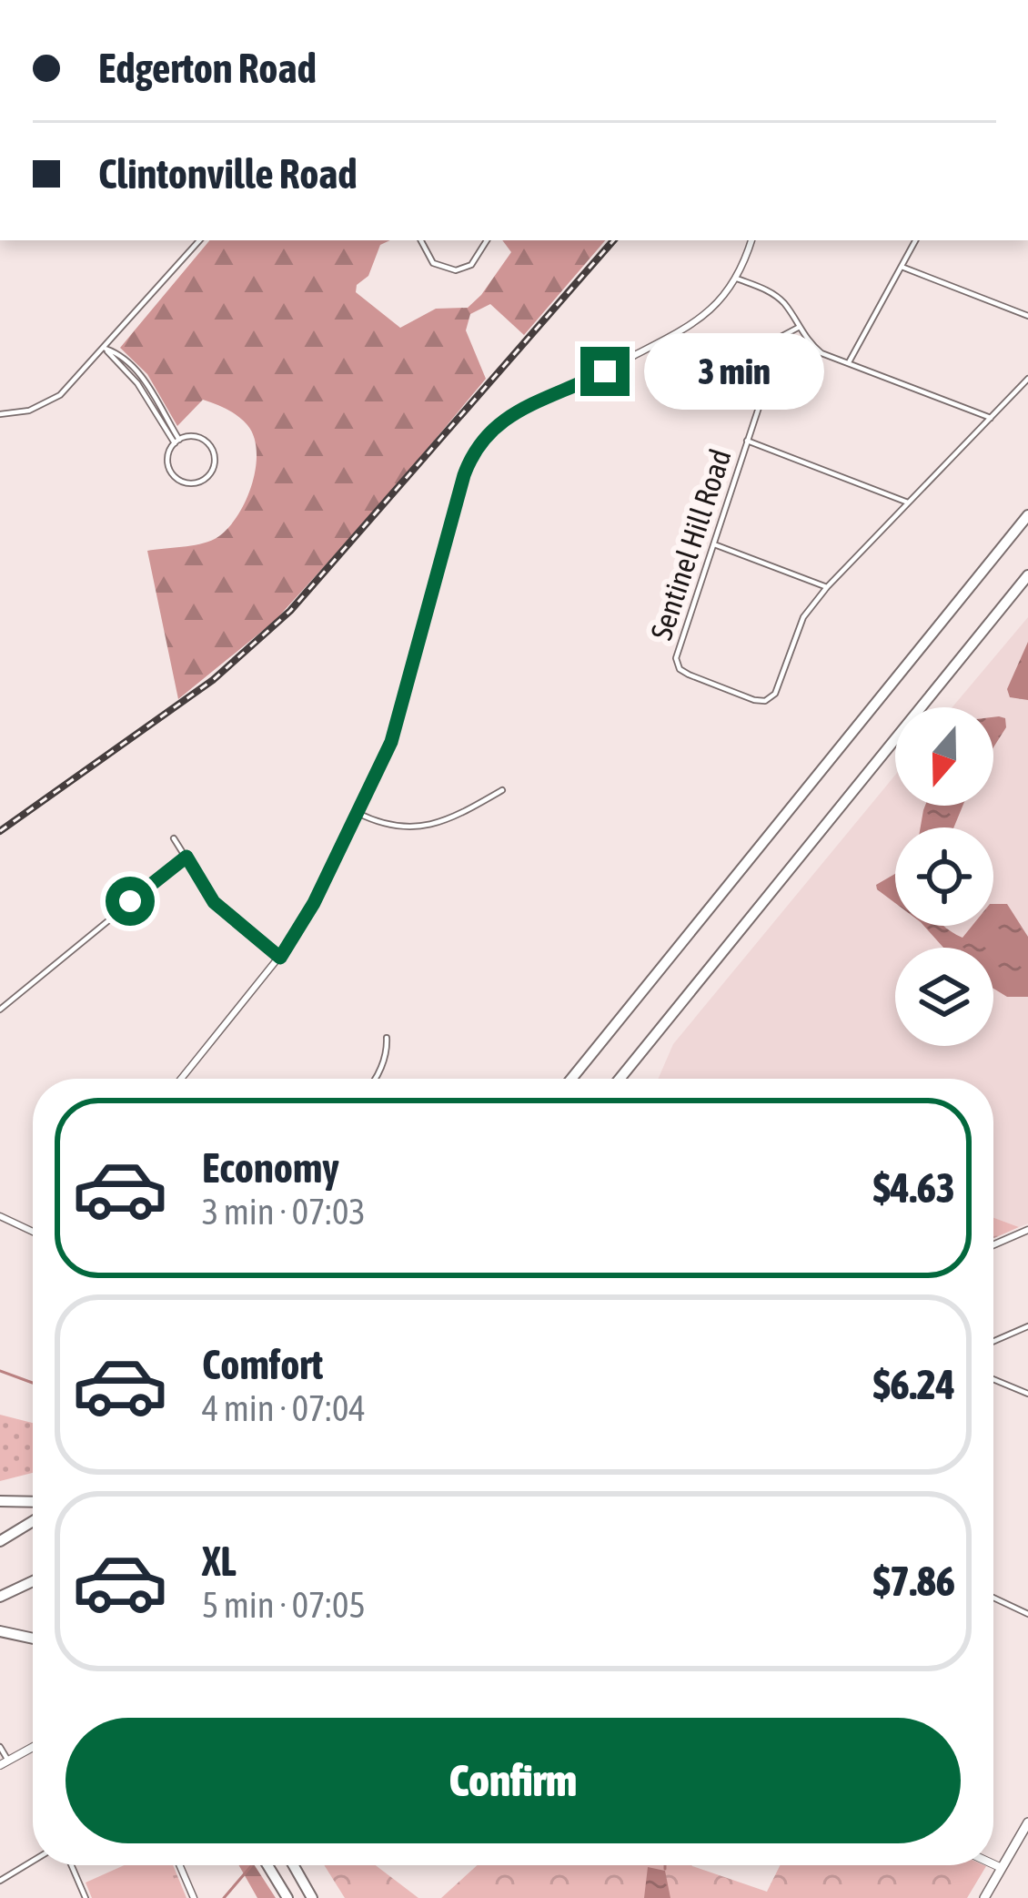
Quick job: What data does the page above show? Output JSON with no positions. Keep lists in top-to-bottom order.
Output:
{
  "streets": {
    "street": ["Sentinel Hill Road"]
  },
  "north": "bottom",
  "page": {
    "banner": ["Edgerton Road", "Clintonville Road"],
    "bubble": "3 min",
    "list": [
      {
        "name": "Economy",
        "note": "3 min · 07:03",
        "value": "$4.63"
      },
      {
        "name": "Comfort",
        "note": "4 min · 07:04",
        "value": "$6.24"
      },
      {
        "name": "XL",
        "note": "5 min · 07:05",
        "value": "$7.86"
      }
    ],
    "buttons": "Confirm"
  }
}
